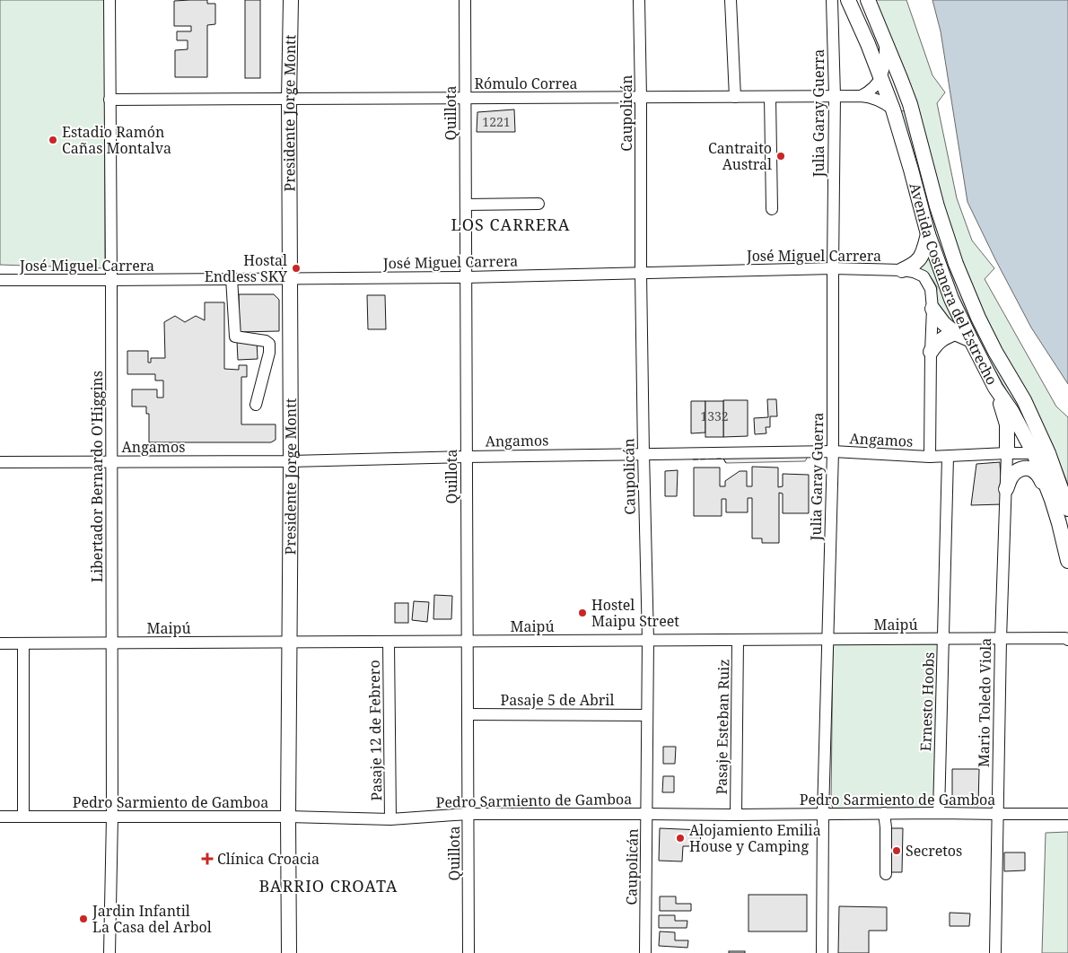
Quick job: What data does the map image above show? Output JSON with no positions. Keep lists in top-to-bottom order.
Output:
{
  "streets": {
    "main road": ["Presidente Jorge Montt", "Avenida Costanera del Estrecho"],
    "street": [
      "Rómulo Correa",
      "Quillota",
      "Caupolicán",
      "Julia Garay Guerra",
      "José Miguel Carrera",
      "Angamos",
      "Libertador Bernardo O'Higgins",
      "Maipú",
      "Pasaje 5 de Abril",
      "Ernesto Hoobs",
      "Mario Toledo Viola",
      "Pasaje Esteban Ruiz",
      "Pasaje 12 de Febrero",
      "Pedro Sarmiento de Gamboa"
    ]
  },
  "crossings": [
    ["Rómulo Correa", "Presidente Jorge Montt"],
    ["Rómulo Correa", "Quillota"],
    ["Rómulo Correa", "Caupolicán"],
    ["Rómulo Correa", "Julia Garay Guerra"],
    ["Rómulo Correa", "Avenida Costanera del Estrecho"],
    ["Rómulo Correa", "Libertador Bernardo O'Higgins"],
    ["Presidente Jorge Montt", "José Miguel Carrera"],
    ["Presidente Jorge Montt", "Angamos"],
    ["Presidente Jorge Montt", "Maipú"],
    ["Presidente Jorge Montt", "Pedro Sarmiento de Gamboa"],
    ["Quillota", "José Miguel Carrera"],
    ["Quillota", "Angamos"],
    ["Quillota", "Maipú"],
    ["Quillota", "Pasaje 5 de Abril"],
    ["Quillota", "Pedro Sarmiento de Gamboa"],
    ["Caupolicán", "José Miguel Carrera"],
    ["Caupolicán", "Angamos"],
    ["Caupolicán", "Maipú"],
    ["Caupolicán", "Pasaje 5 de Abril"],
    ["Caupolicán", "Pedro Sarmiento de Gamboa"],
    ["Julia Garay Guerra", "José Miguel Carrera"],
    ["Julia Garay Guerra", "Angamos"],
    ["Julia Garay Guerra", "Maipú"],
    ["Julia Garay Guerra", "Pedro Sarmiento de Gamboa"],
    ["José Miguel Carrera", "Libertador Bernardo O'Higgins"],
    ["Avenida Costanera del Estrecho", "Angamos"],
    ["Angamos", "Libertador Bernardo O'Higgins"],
    ["Angamos", "Ernesto Hoobs"],
    ["Angamos", "Mario Toledo Viola"],
    ["Libertador Bernardo O'Higgins", "Maipú"],
    ["Libertador Bernardo O'Higgins", "Pedro Sarmiento de Gamboa"],
    ["Maipú", "Ernesto Hoobs"],
    ["Maipú", "Mario Toledo Viola"],
    ["Maipú", "Pasaje Esteban Ruiz"],
    ["Maipú", "Pasaje 12 de Febrero"],
    ["Ernesto Hoobs", "Pedro Sarmiento de Gamboa"],
    ["Mario Toledo Viola", "Pedro Sarmiento de Gamboa"],
    ["Pasaje Esteban Ruiz", "Pedro Sarmiento de Gamboa"],
    ["Pasaje 12 de Febrero", "Pedro Sarmiento de Gamboa"]
  ],
  "districts": ["LOS CARRERA", "BARRIO CROATA"],
  "places": {
    "other": [
      "Estadio Ramón Cañas Montalva",
      "Cantraito Austral",
      "Hostal Endless SKY",
      "Hostel Maipu Street",
      "Alojamiento Emilia House y Camping",
      "Secretos",
      "Jardin Infantil La Casa del Arbol"
    ],
    "health": ["Clínica Croacia"]
  },
  "house_numbers": ["1221", "1332"]
}
